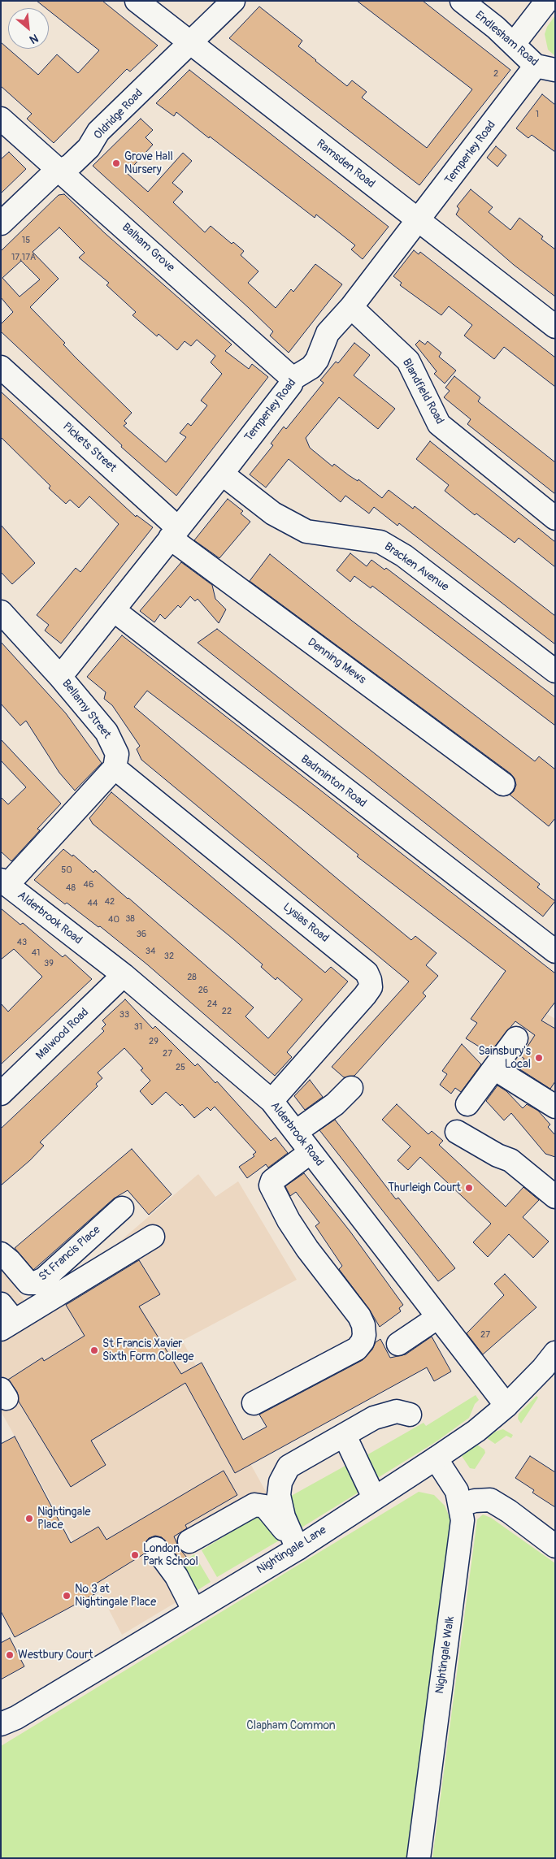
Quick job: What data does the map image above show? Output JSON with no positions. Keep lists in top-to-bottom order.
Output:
{
  "streets": {
    "street": [
      "Endlesham Road",
      "Oldridge Road",
      "Temperley Road",
      "Ramsden Road",
      "Balham Grove",
      "Blandfield Road",
      "Pickets Street",
      "Bracken Avenue",
      "Denning Mews",
      "Bellamy Street",
      "Badminton Road",
      "Alderbrook Road",
      "Lysias Road",
      "Malwood Road",
      "St Francis Place",
      "Nightingale Lane",
      "Nightingale Walk"
    ]
  },
  "crossings": [
    ["Endlesham Road", "Temperley Road"],
    ["Oldridge Road", "Ramsden Road"],
    ["Oldridge Road", "Balham Grove"],
    ["Temperley Road", "Ramsden Road"],
    ["Temperley Road", "Balham Grove"],
    ["Temperley Road", "Blandfield Road"],
    ["Temperley Road", "Pickets Street"],
    ["Temperley Road", "Bracken Avenue"],
    ["Temperley Road", "Denning Mews"],
    ["Temperley Road", "Bellamy Street"],
    ["Temperley Road", "Badminton Road"],
    ["Pickets Street", "Denning Mews"],
    ["Bellamy Street", "Lysias Road"],
    ["Alderbrook Road", "Lysias Road"],
    ["Alderbrook Road", "Malwood Road"],
    ["Alderbrook Road", "Nightingale Lane"],
    ["Nightingale Lane", "Nightingale Walk"]
  ],
  "parks": ["Clapham Common"],
  "places": [
    "Grove Hall Nursery",
    "Sainsbury's Local",
    "Thurleigh Court",
    "St Francis Xavier Sixth Form College",
    "Nightingale Place",
    "London Park School",
    "No 3 at Nightingale Place",
    "Westbury Court"
  ],
  "house_numbers": [
    "2",
    "1",
    "15",
    "17,17A",
    "50",
    "46",
    "48",
    "42",
    "44",
    "38",
    "40",
    "36",
    "43",
    "34",
    "41",
    "32",
    "39",
    "28",
    "26",
    "24",
    "22",
    "33",
    "31",
    "29",
    "27",
    "25",
    "27"
  ],
  "north": "bottom right"
}
